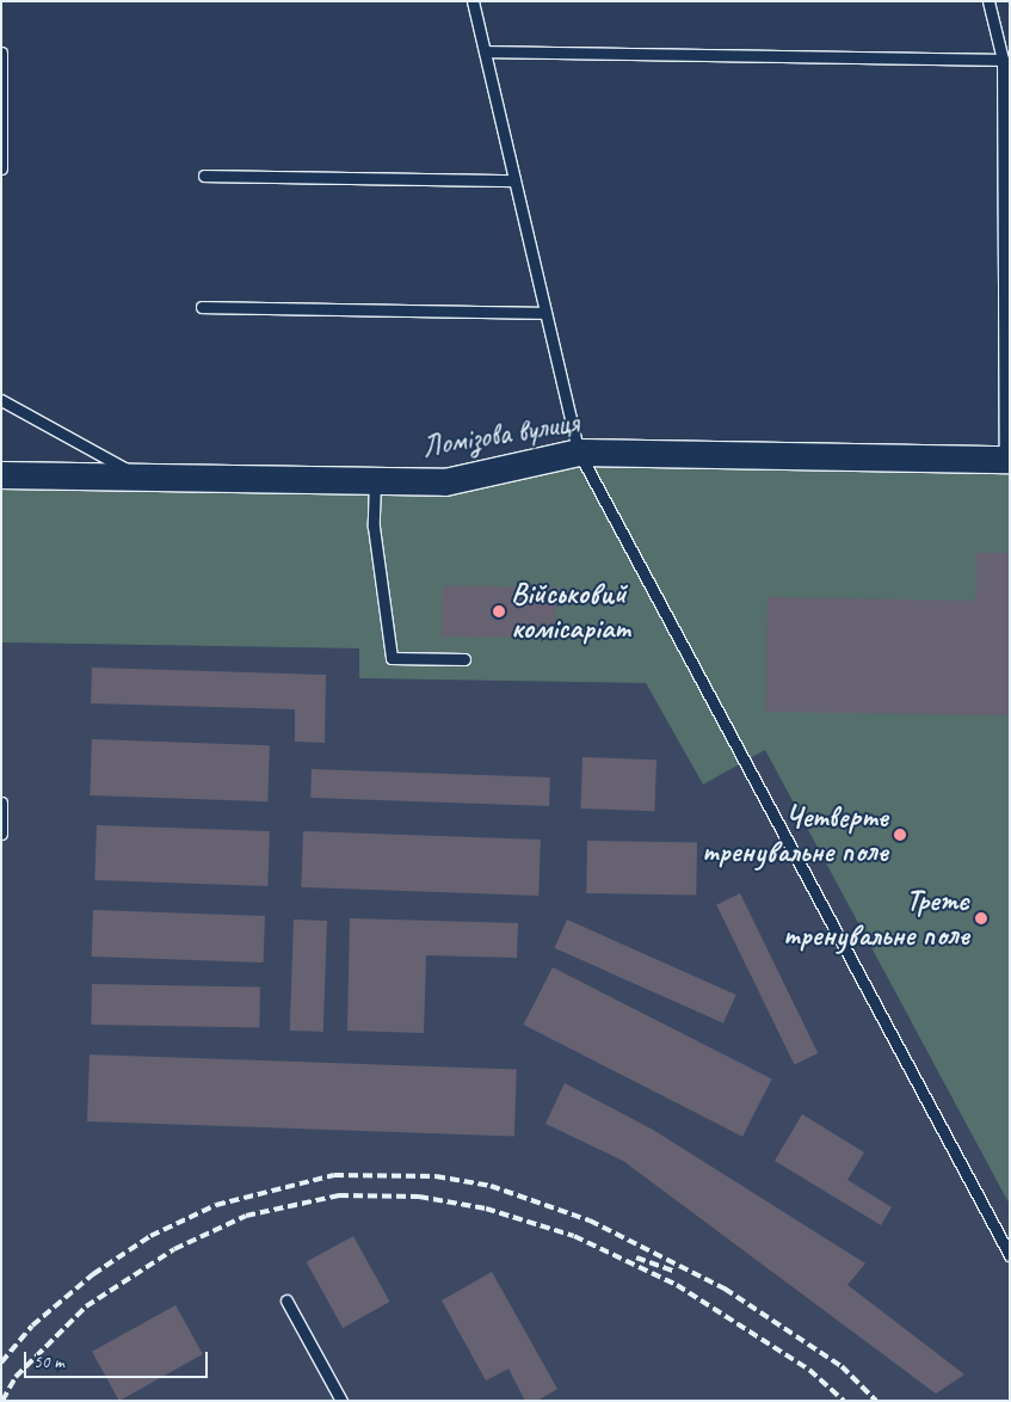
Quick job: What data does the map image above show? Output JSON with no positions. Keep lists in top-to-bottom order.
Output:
{
  "streets": {
    "street": ["Ломізова вулиця"]
  },
  "places": ["Військовий комісаріат", "Четверте тренувальне поле", "Третє тренувальне поле"],
  "scale_bar": "50 m"
}
